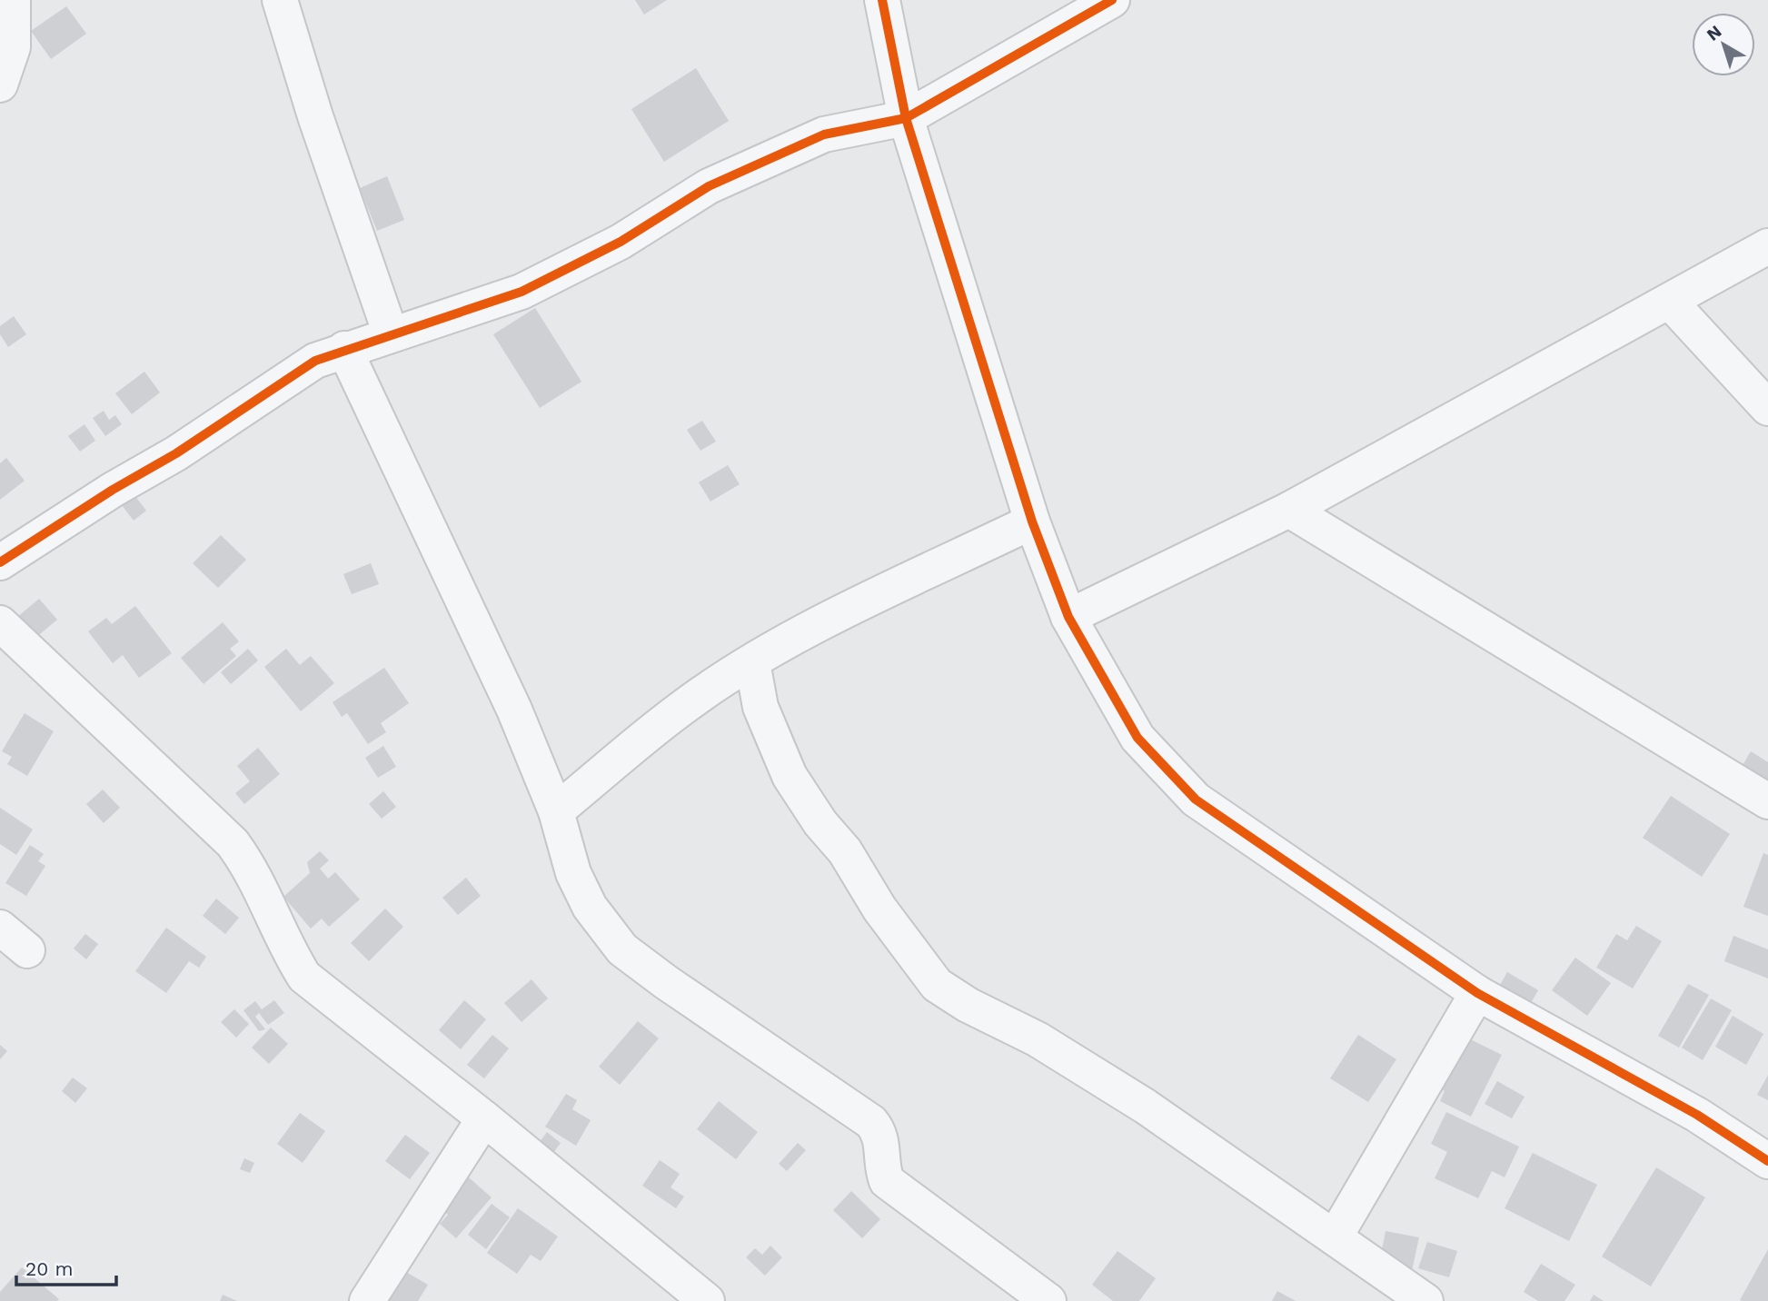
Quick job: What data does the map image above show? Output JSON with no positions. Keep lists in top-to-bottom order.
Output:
{
  "scale_bar": "20 m",
  "north": "top left"
}
